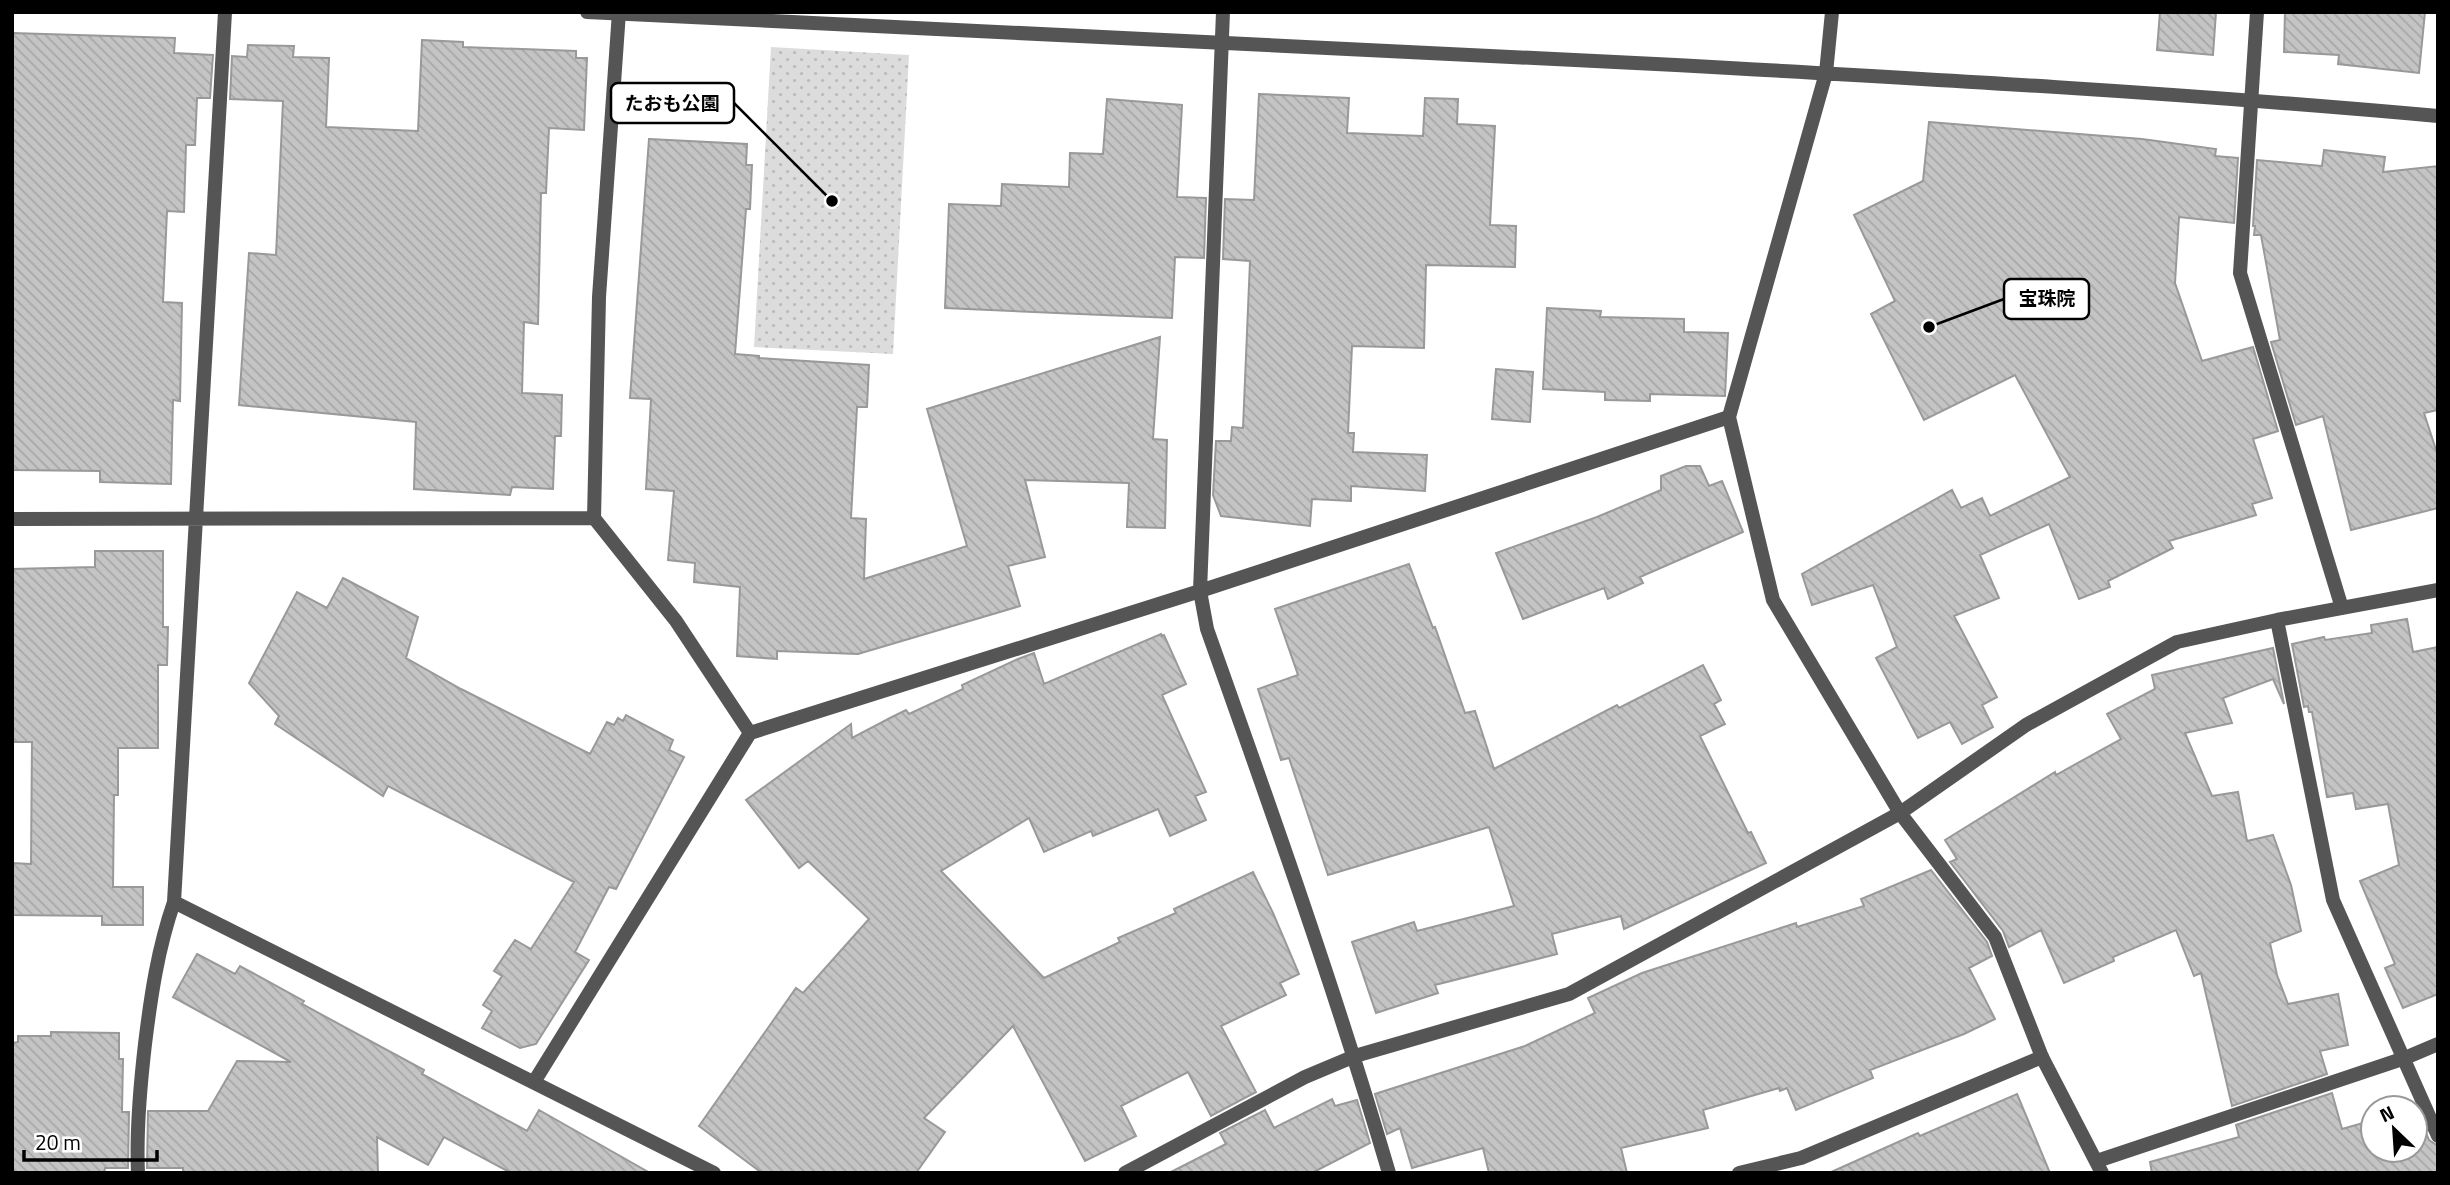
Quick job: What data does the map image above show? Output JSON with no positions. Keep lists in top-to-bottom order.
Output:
{
  "places": ["たおも公園", "宝珠院"],
  "scale_bar": "20 m",
  "north": "top left"
}
